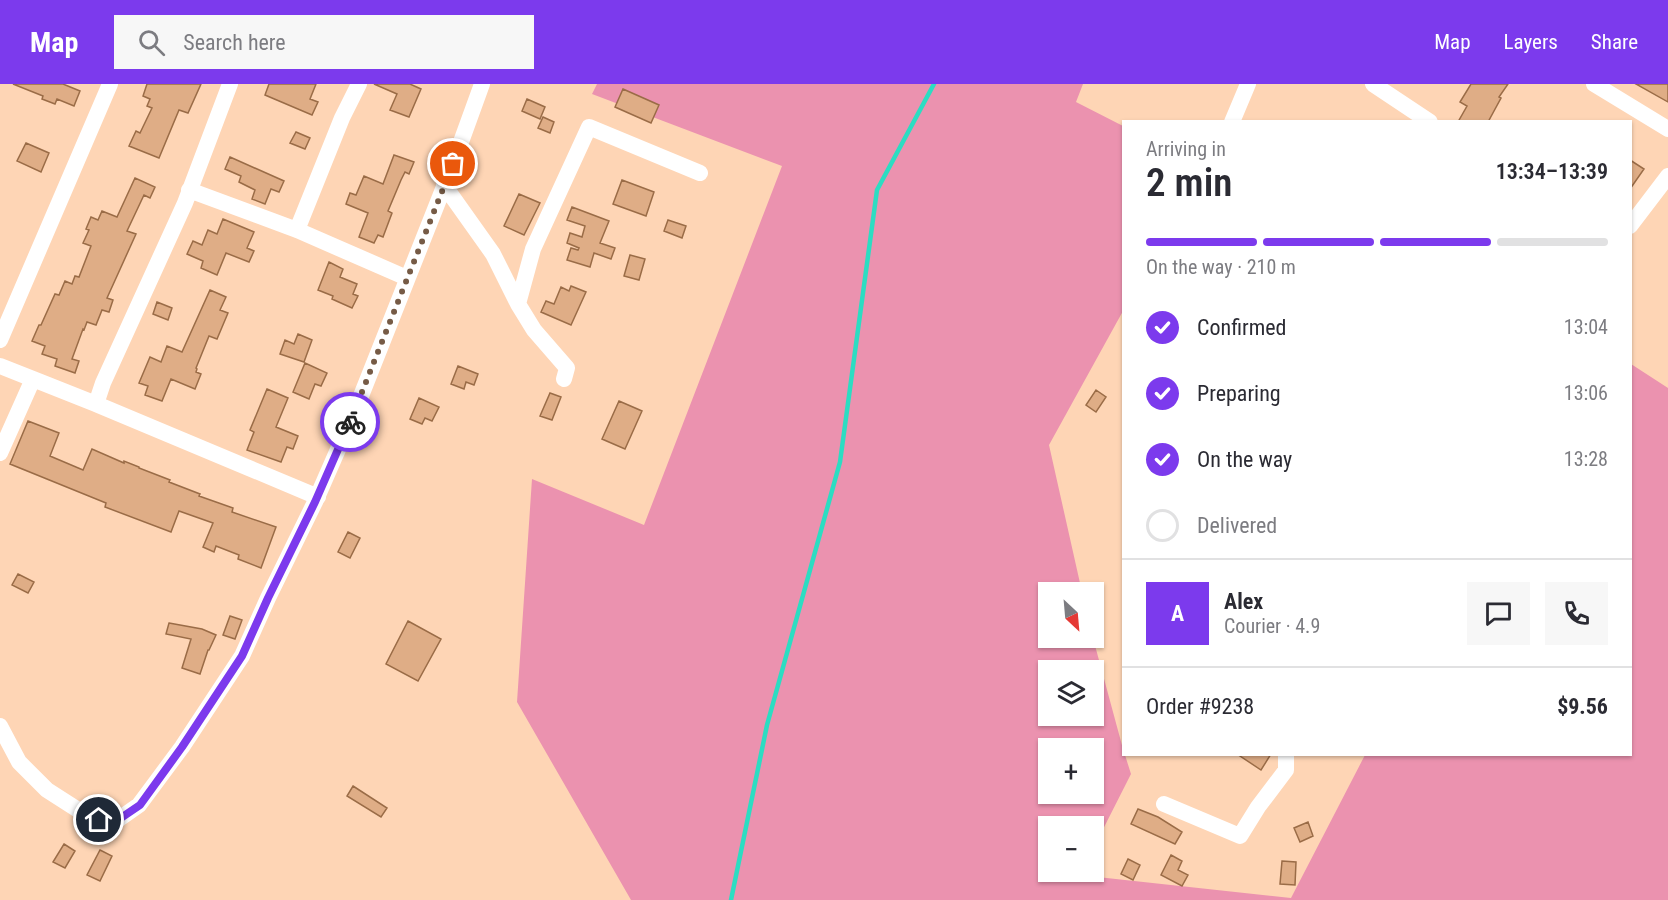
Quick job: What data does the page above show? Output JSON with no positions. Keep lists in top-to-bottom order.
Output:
{
  "north": "bottom right",
  "page": {
    "header": "Map",
    "search": "Search here",
    "nav": ["Map", "Layers", "Share"],
    "heading": ["2 min", "Arriving in", "13:34–13:39"],
    "panel": [
      "Alex",
      "Courier · 4.9",
      "Order #9238",
      "$9.56"
    ],
    "bar": "On the way · 210 m",
    "list": [
      ["Confirmed", "13:04"],
      ["Preparing", "13:06"],
      ["On the way", "13:28"],
      "Delivered"
    ],
    "map_buttons": ["+", "−"],
    "round": "A"
  }
}
